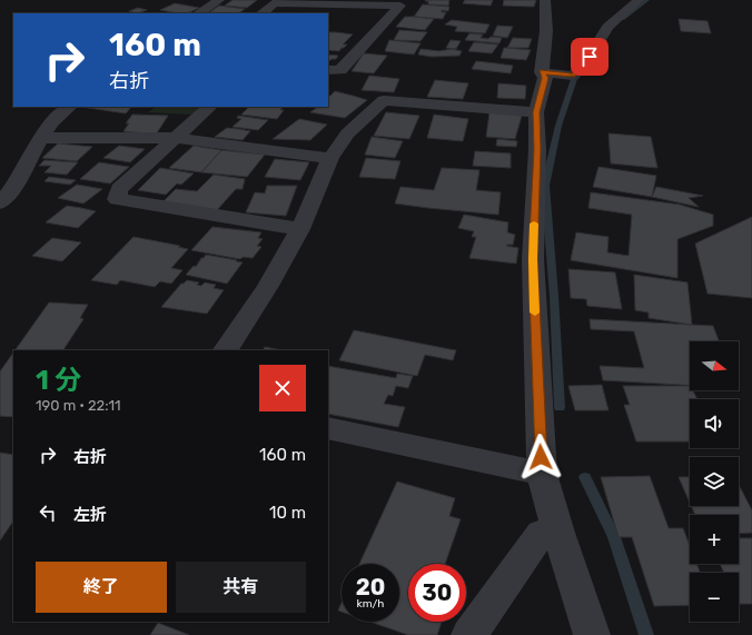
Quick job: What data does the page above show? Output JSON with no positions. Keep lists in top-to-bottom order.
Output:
{
  "north": "right",
  "page": {
    "turn": ["160 m", "右折"],
    "map_buttons": ["+", "−"],
    "heading": ["1 分", "190 m · 22:11"],
    "list": [
      {
        "name": "右折",
        "value": "160 m"
      },
      {
        "name": "左折",
        "value": "10 m"
      }
    ],
    "buttons": ["終了", "共有"],
    "speed": "20 km/h",
    "limit": "30"
  }
}
